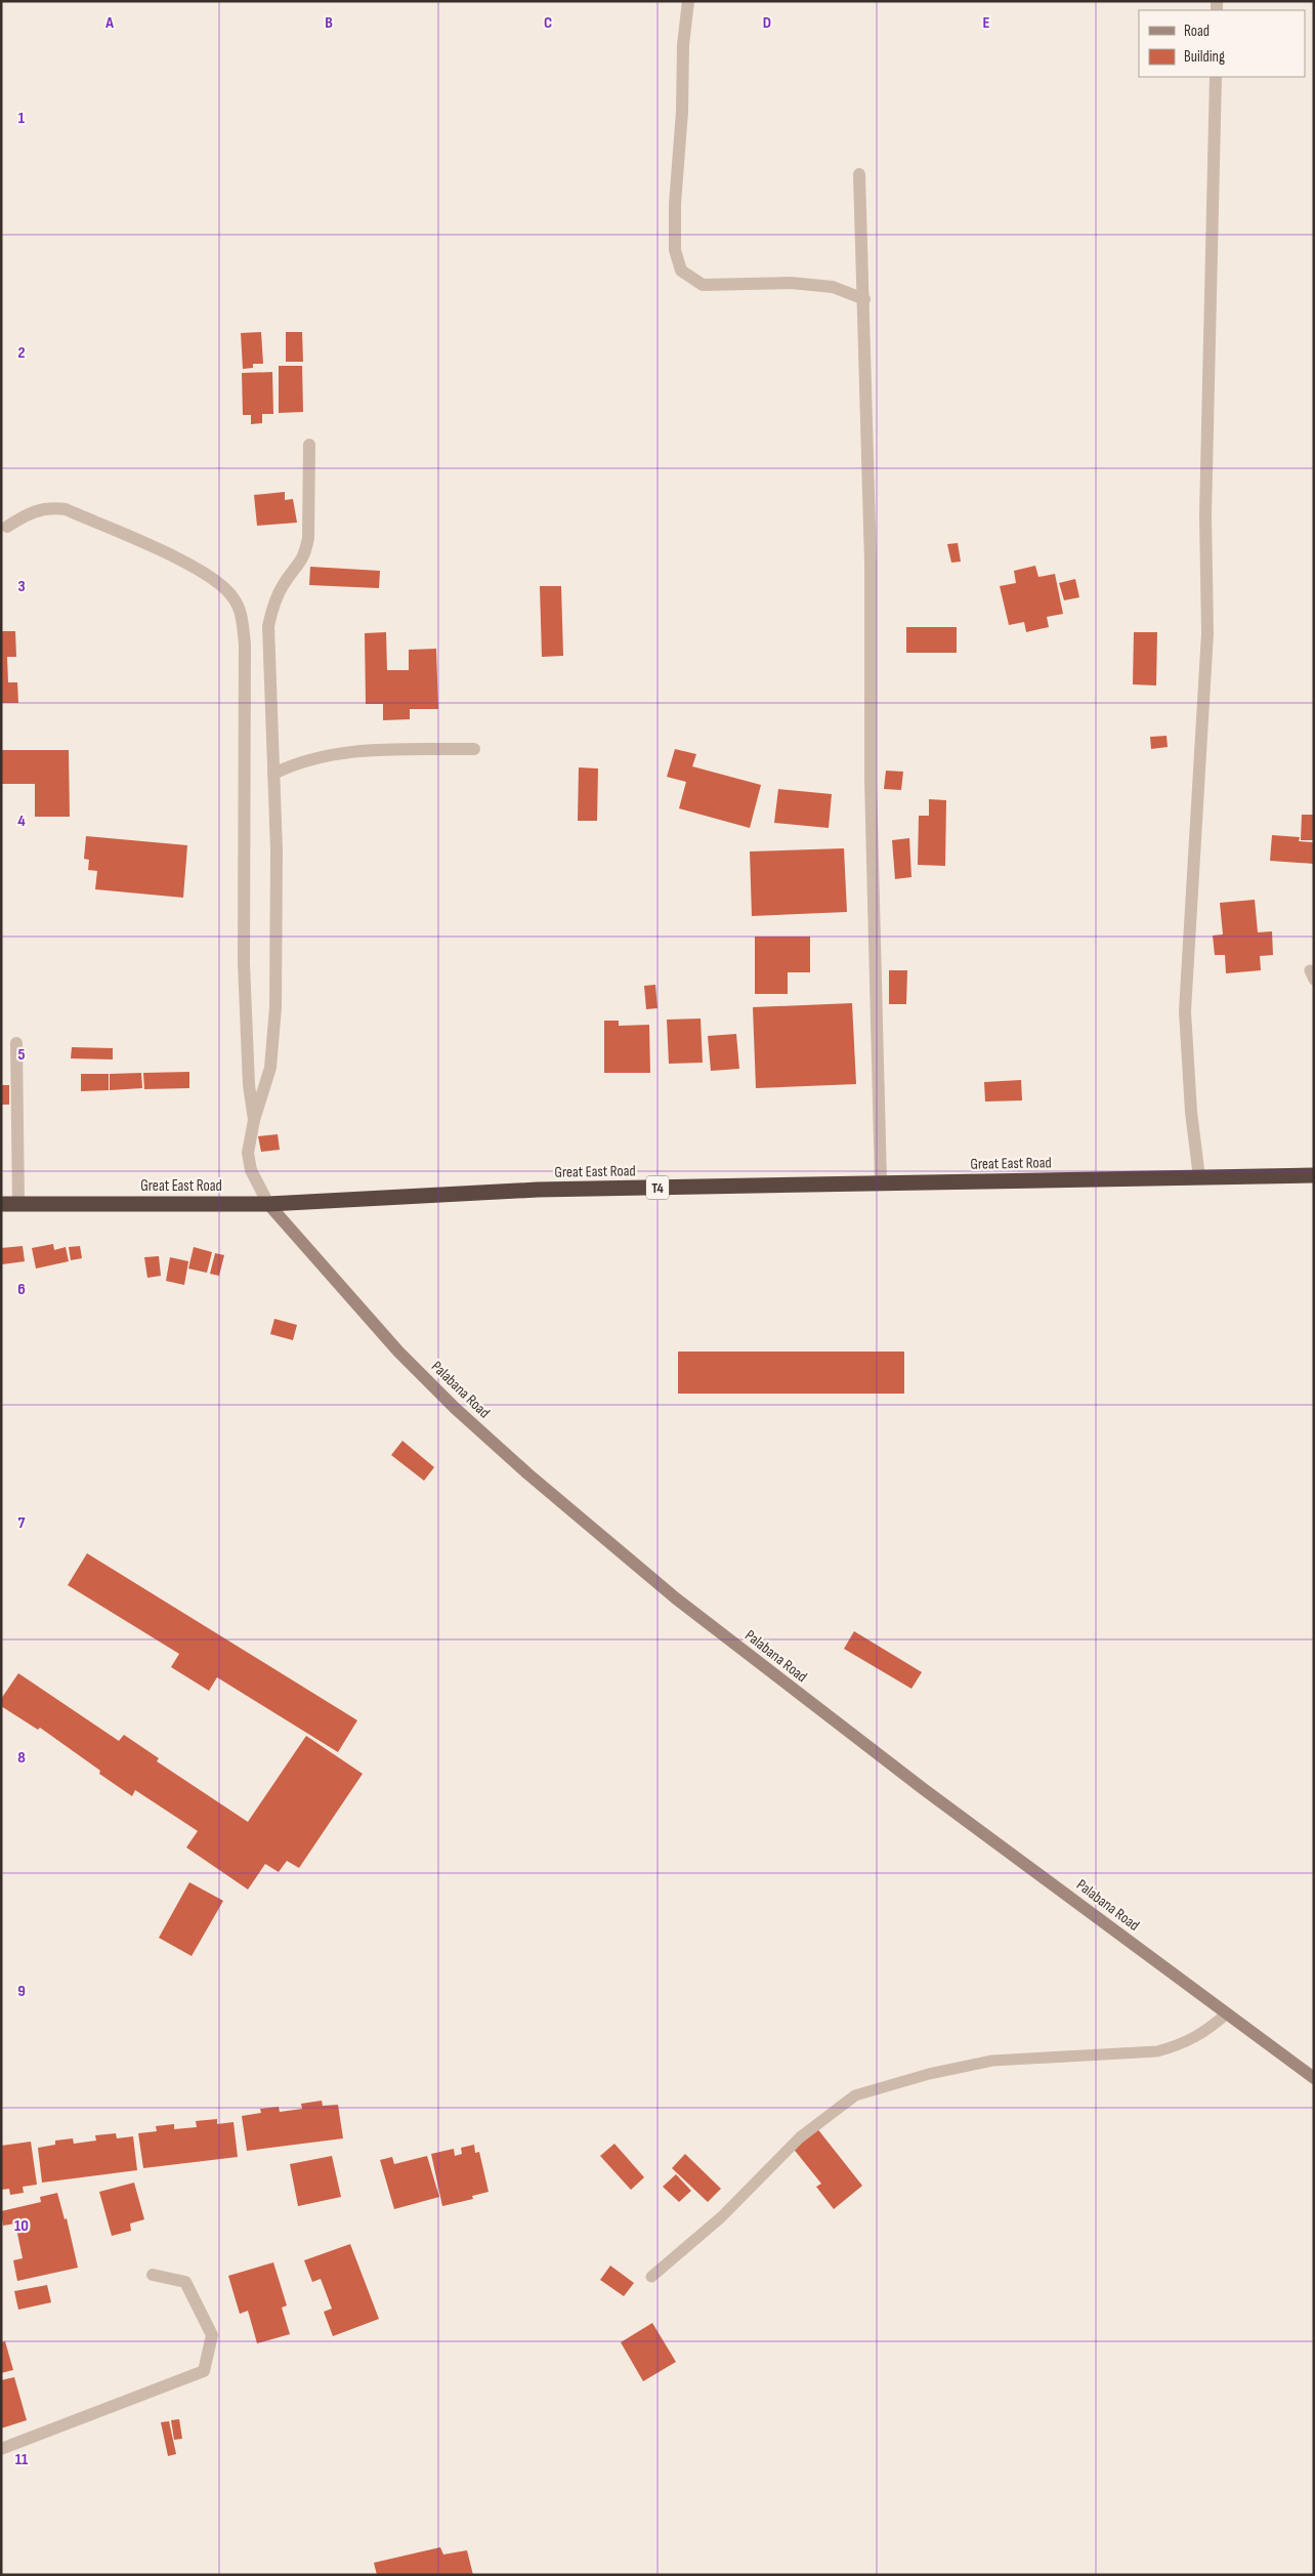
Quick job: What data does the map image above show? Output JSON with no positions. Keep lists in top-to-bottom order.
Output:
{
  "streets": {
    "highway": ["Great East Road", "T4"],
    "street": ["Palabana Road"]
  },
  "crossings": [
    ["Great East Road", "Palabana Road"]
  ],
  "legend": ["Road", "Building"],
  "grid": {
    "columns": [
      "A",
      "B",
      "C",
      "D",
      "E"
    ],
    "rows": [
      "1",
      "2",
      "3",
      "4",
      "5",
      "6",
      "7",
      "8",
      "9",
      "10",
      "11"
    ]
  }
}
